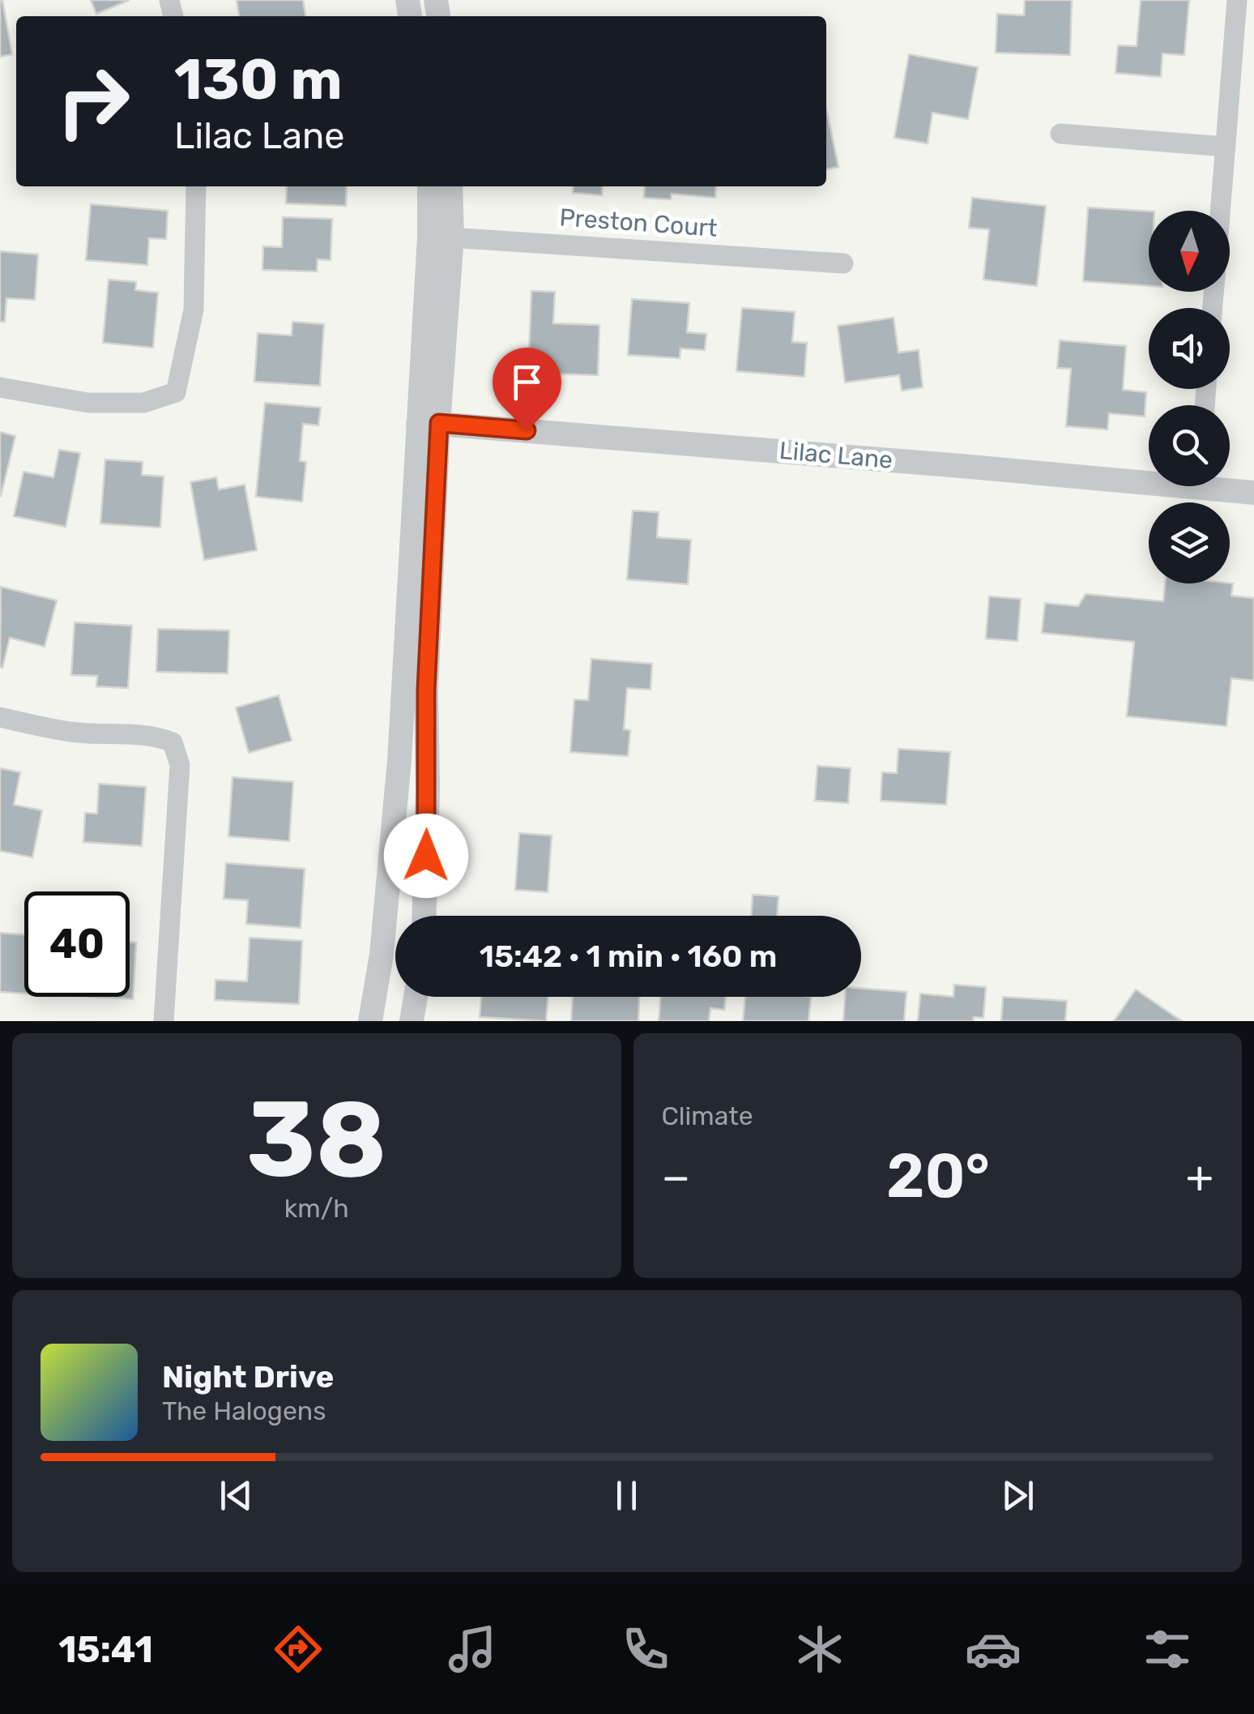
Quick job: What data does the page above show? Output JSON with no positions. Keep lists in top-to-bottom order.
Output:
{
  "streets": {
    "street": ["Preston Court", "Lilac Lane"]
  },
  "north": "bottom",
  "page": {
    "turn": ["130 m", "Lilac Lane"],
    "limit": "40",
    "trip": "15:42 · 1 min · 160 m",
    "tile": [
      ["38", "km/h"],
      "Climate"
    ],
    "heat": ["−", "20°", "+"],
    "song": ["Night Drive", "The Halogens"],
    "tabs": "15:41"
  }
}
